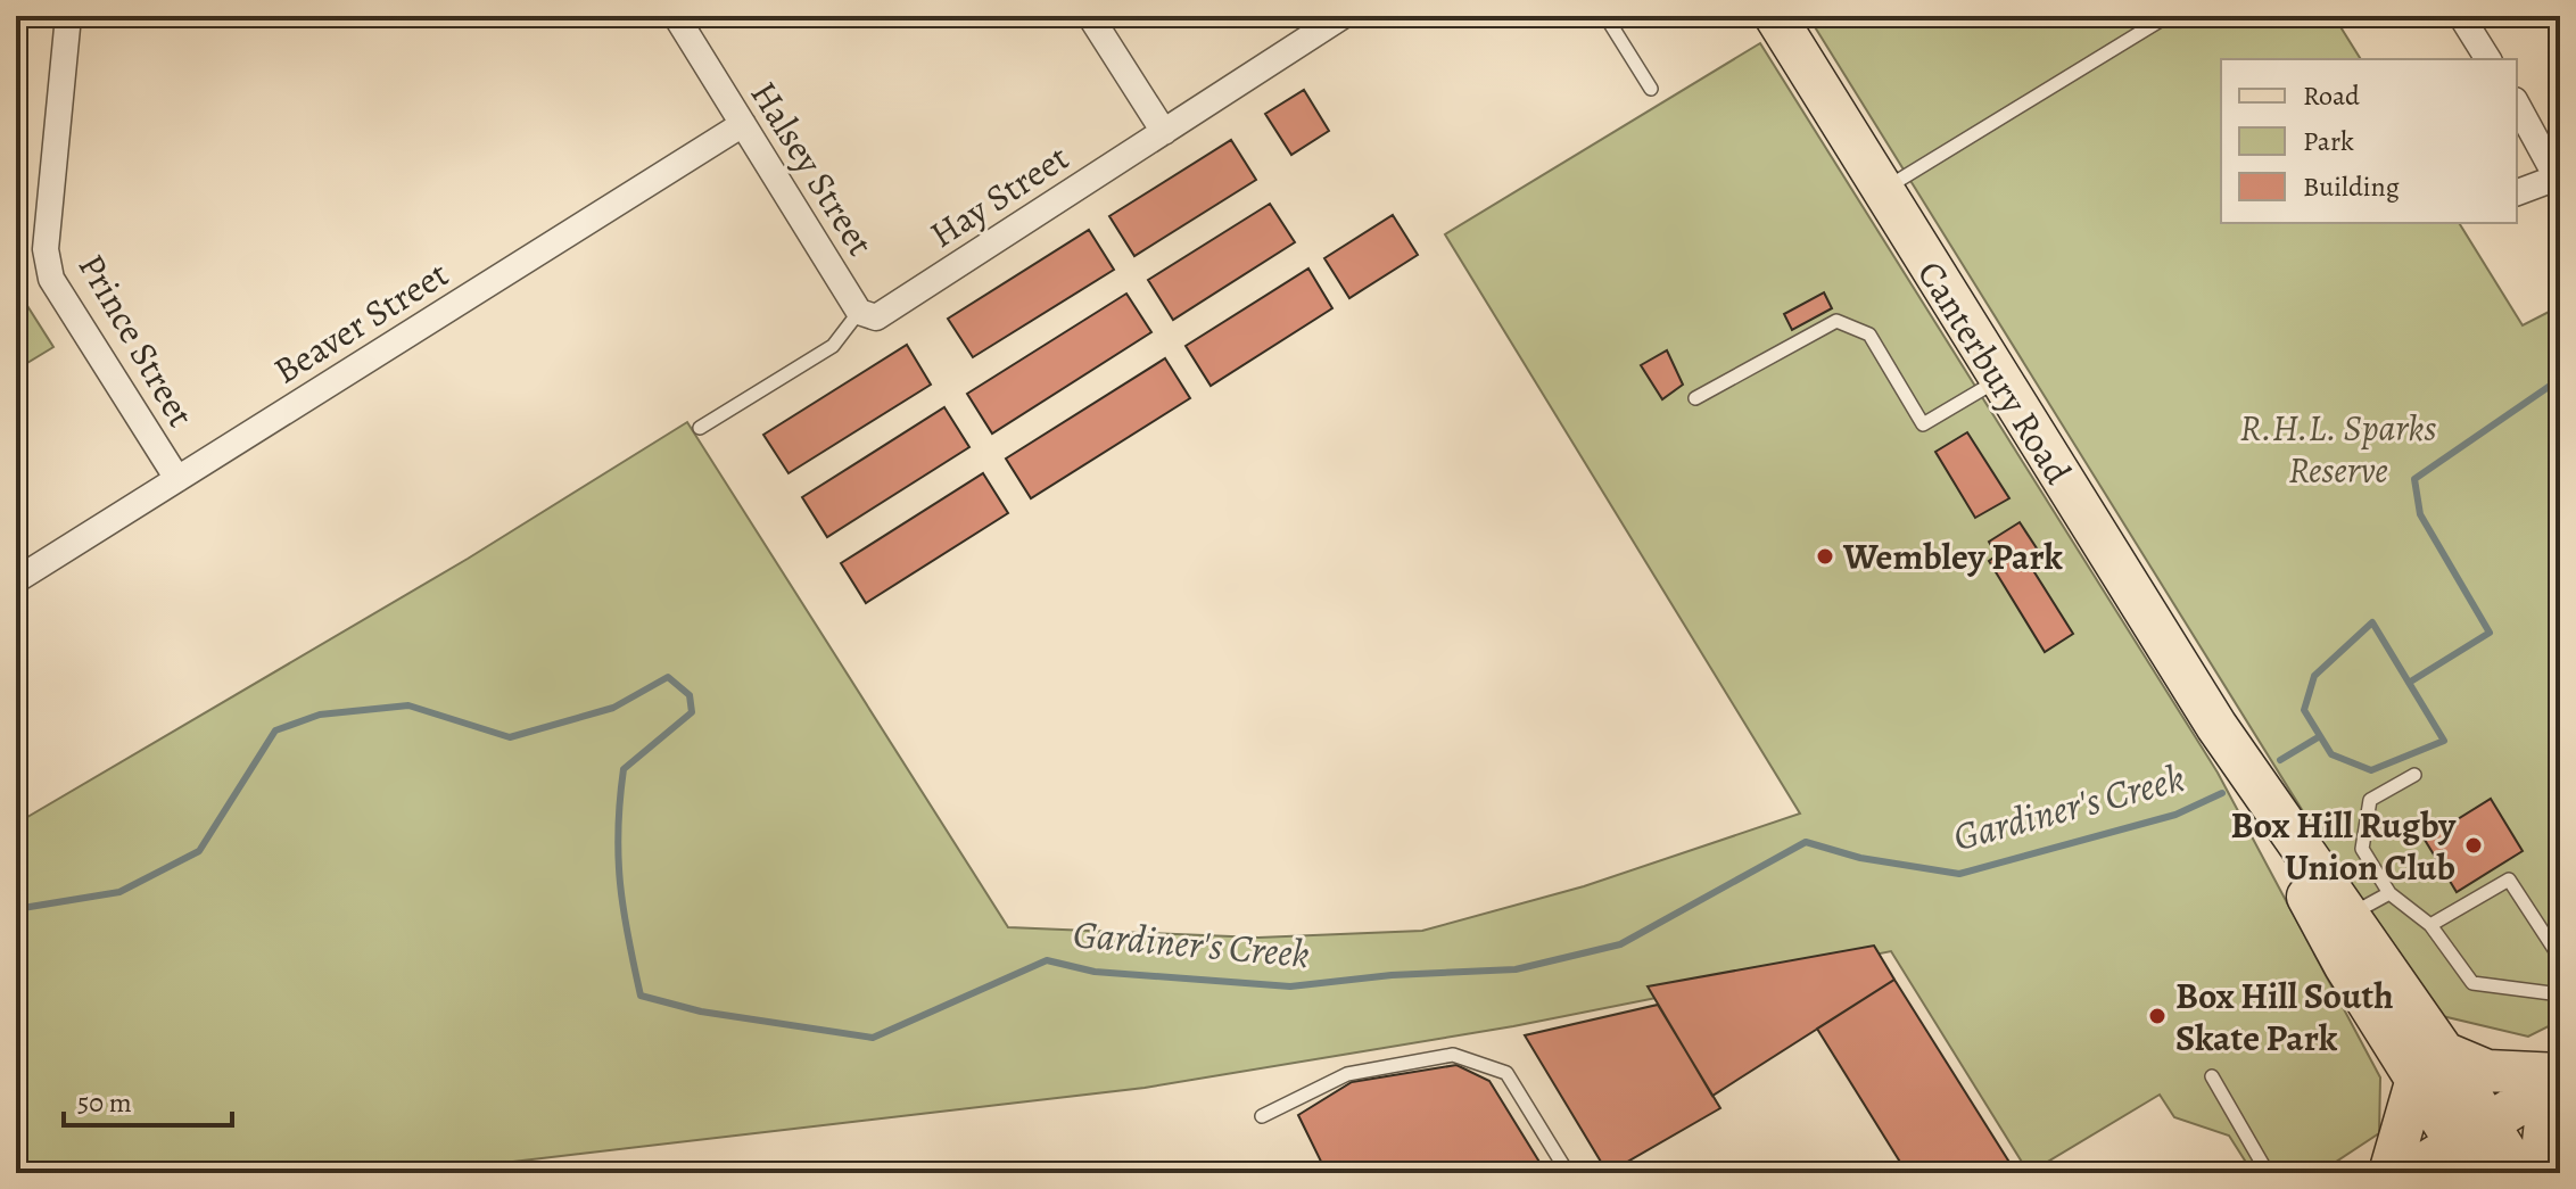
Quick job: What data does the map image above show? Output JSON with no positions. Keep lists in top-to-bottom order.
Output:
{
  "streets": {
    "main road": ["Canterbury Road"],
    "street": [
      "Halsey Street",
      "Hay Street",
      "Beaver Street",
      "Prince Street"
    ]
  },
  "crossings": [
    ["Halsey Street", "Hay Street"],
    ["Halsey Street", "Beaver Street"],
    ["Beaver Street", "Prince Street"]
  ],
  "water": ["Gardiner's Creek"],
  "parks": ["R.H.L. Sparks Reserve"],
  "places": ["Wembley Park", "Box Hill Rugby Union Club", "Box Hill South Skate Park"],
  "legend": ["Road", "Park", "Building"],
  "scale_bar": "50 m"
}
